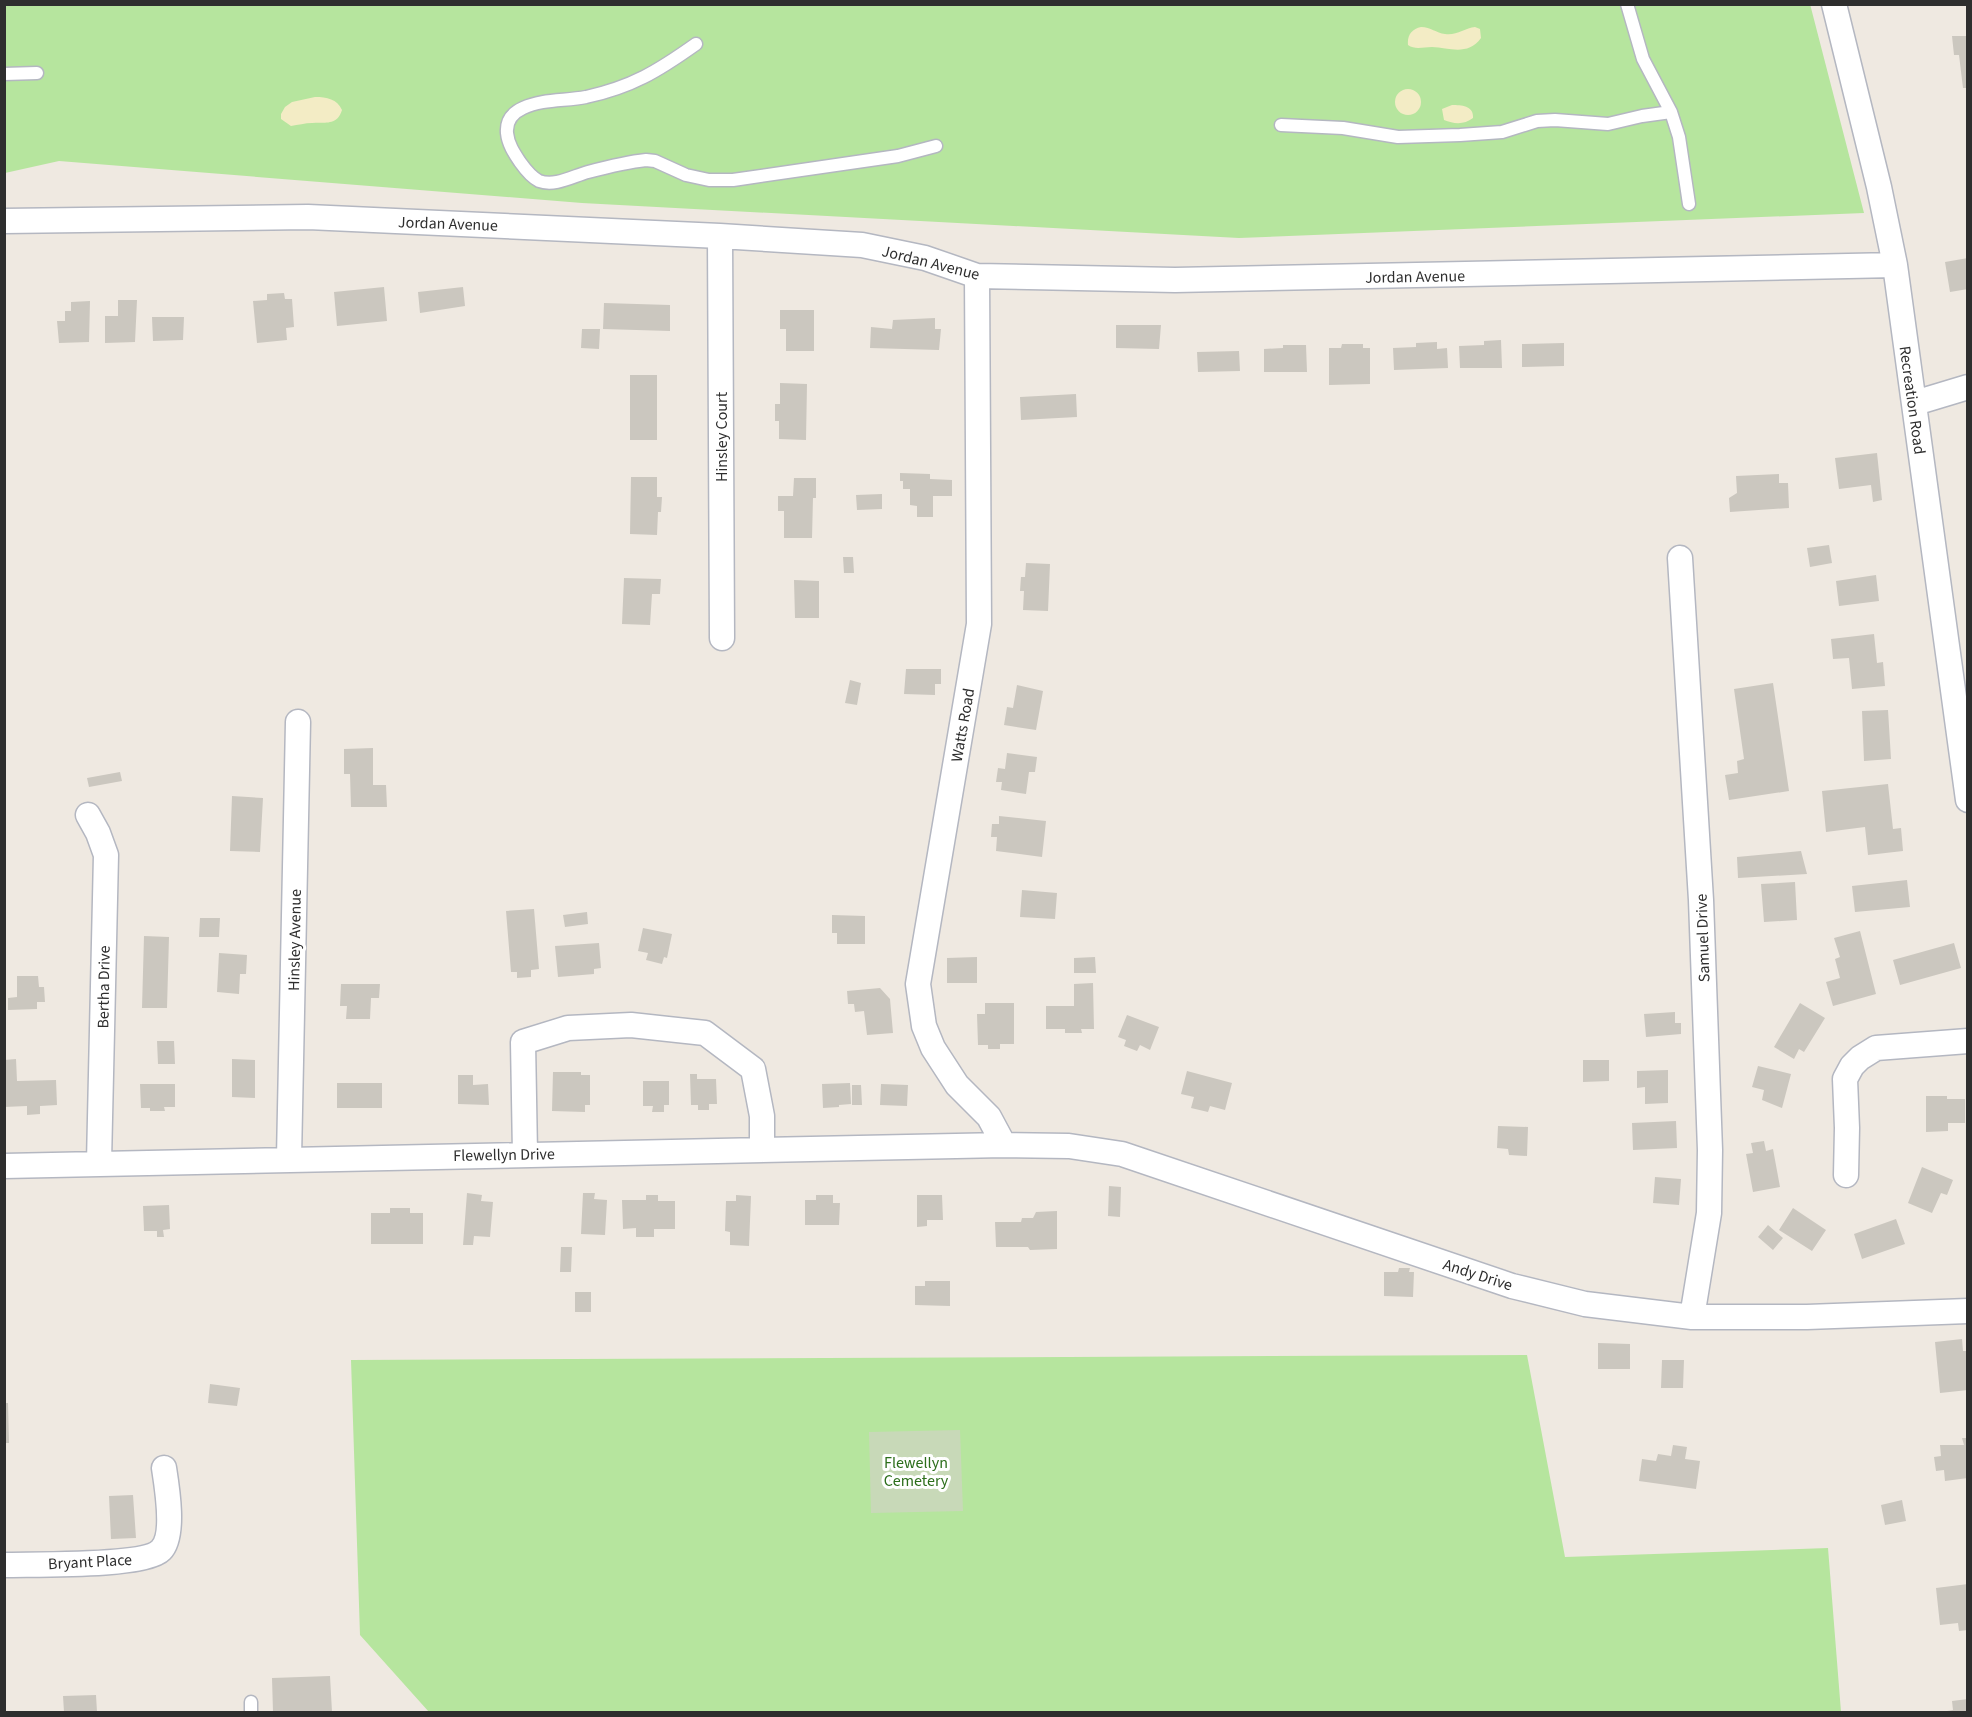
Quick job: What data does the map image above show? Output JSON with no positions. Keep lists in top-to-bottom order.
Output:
{
  "streets": {
    "street": [
      "Jordan Avenue",
      "Recreation Road",
      "Hinsley Court",
      "Watts Road",
      "Samuel Drive",
      "Hinsley Avenue",
      "Bertha Drive",
      "Flewellyn Drive",
      "Andy Drive",
      "Bryant Place"
    ]
  },
  "crossings": [
    ["Jordan Avenue", "Recreation Road"],
    ["Jordan Avenue", "Hinsley Court"],
    ["Jordan Avenue", "Watts Road"],
    ["Watts Road", "Flewellyn Drive"],
    ["Watts Road", "Andy Drive"],
    ["Samuel Drive", "Andy Drive"],
    ["Hinsley Avenue", "Flewellyn Drive"],
    ["Bertha Drive", "Flewellyn Drive"],
    ["Flewellyn Drive", "Andy Drive"]
  ],
  "parks": ["Flewellyn Cemetery"]
}
